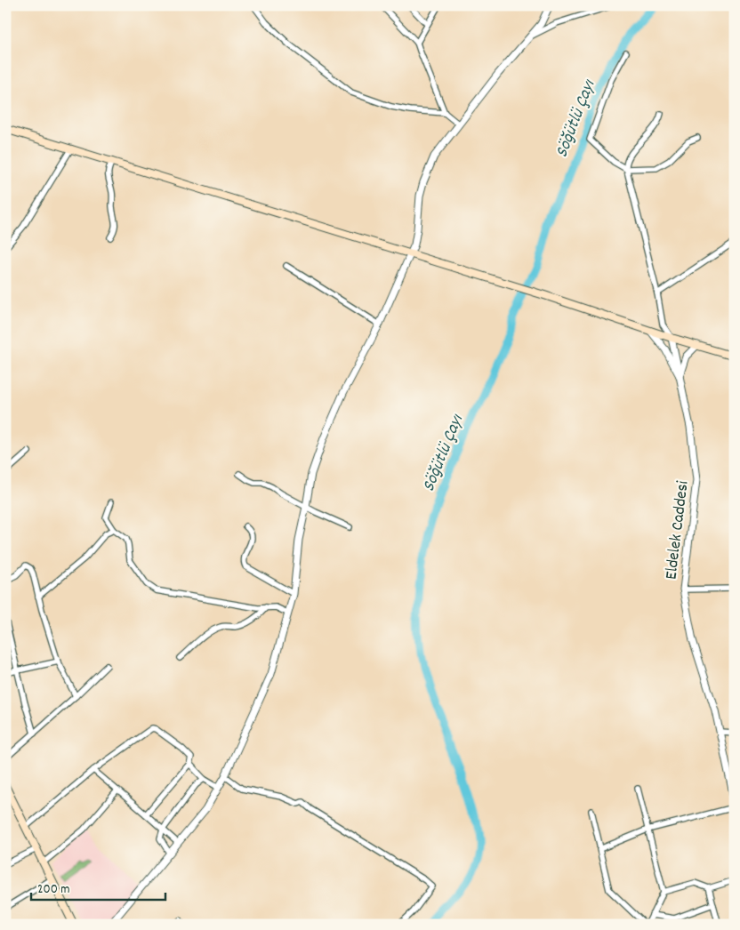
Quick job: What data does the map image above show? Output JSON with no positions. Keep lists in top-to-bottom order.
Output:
{
  "streets": {
    "street": ["Eldelek Caddesi"]
  },
  "water": ["Söğütlü Çayı"],
  "scale_bar": "200 m"
}
